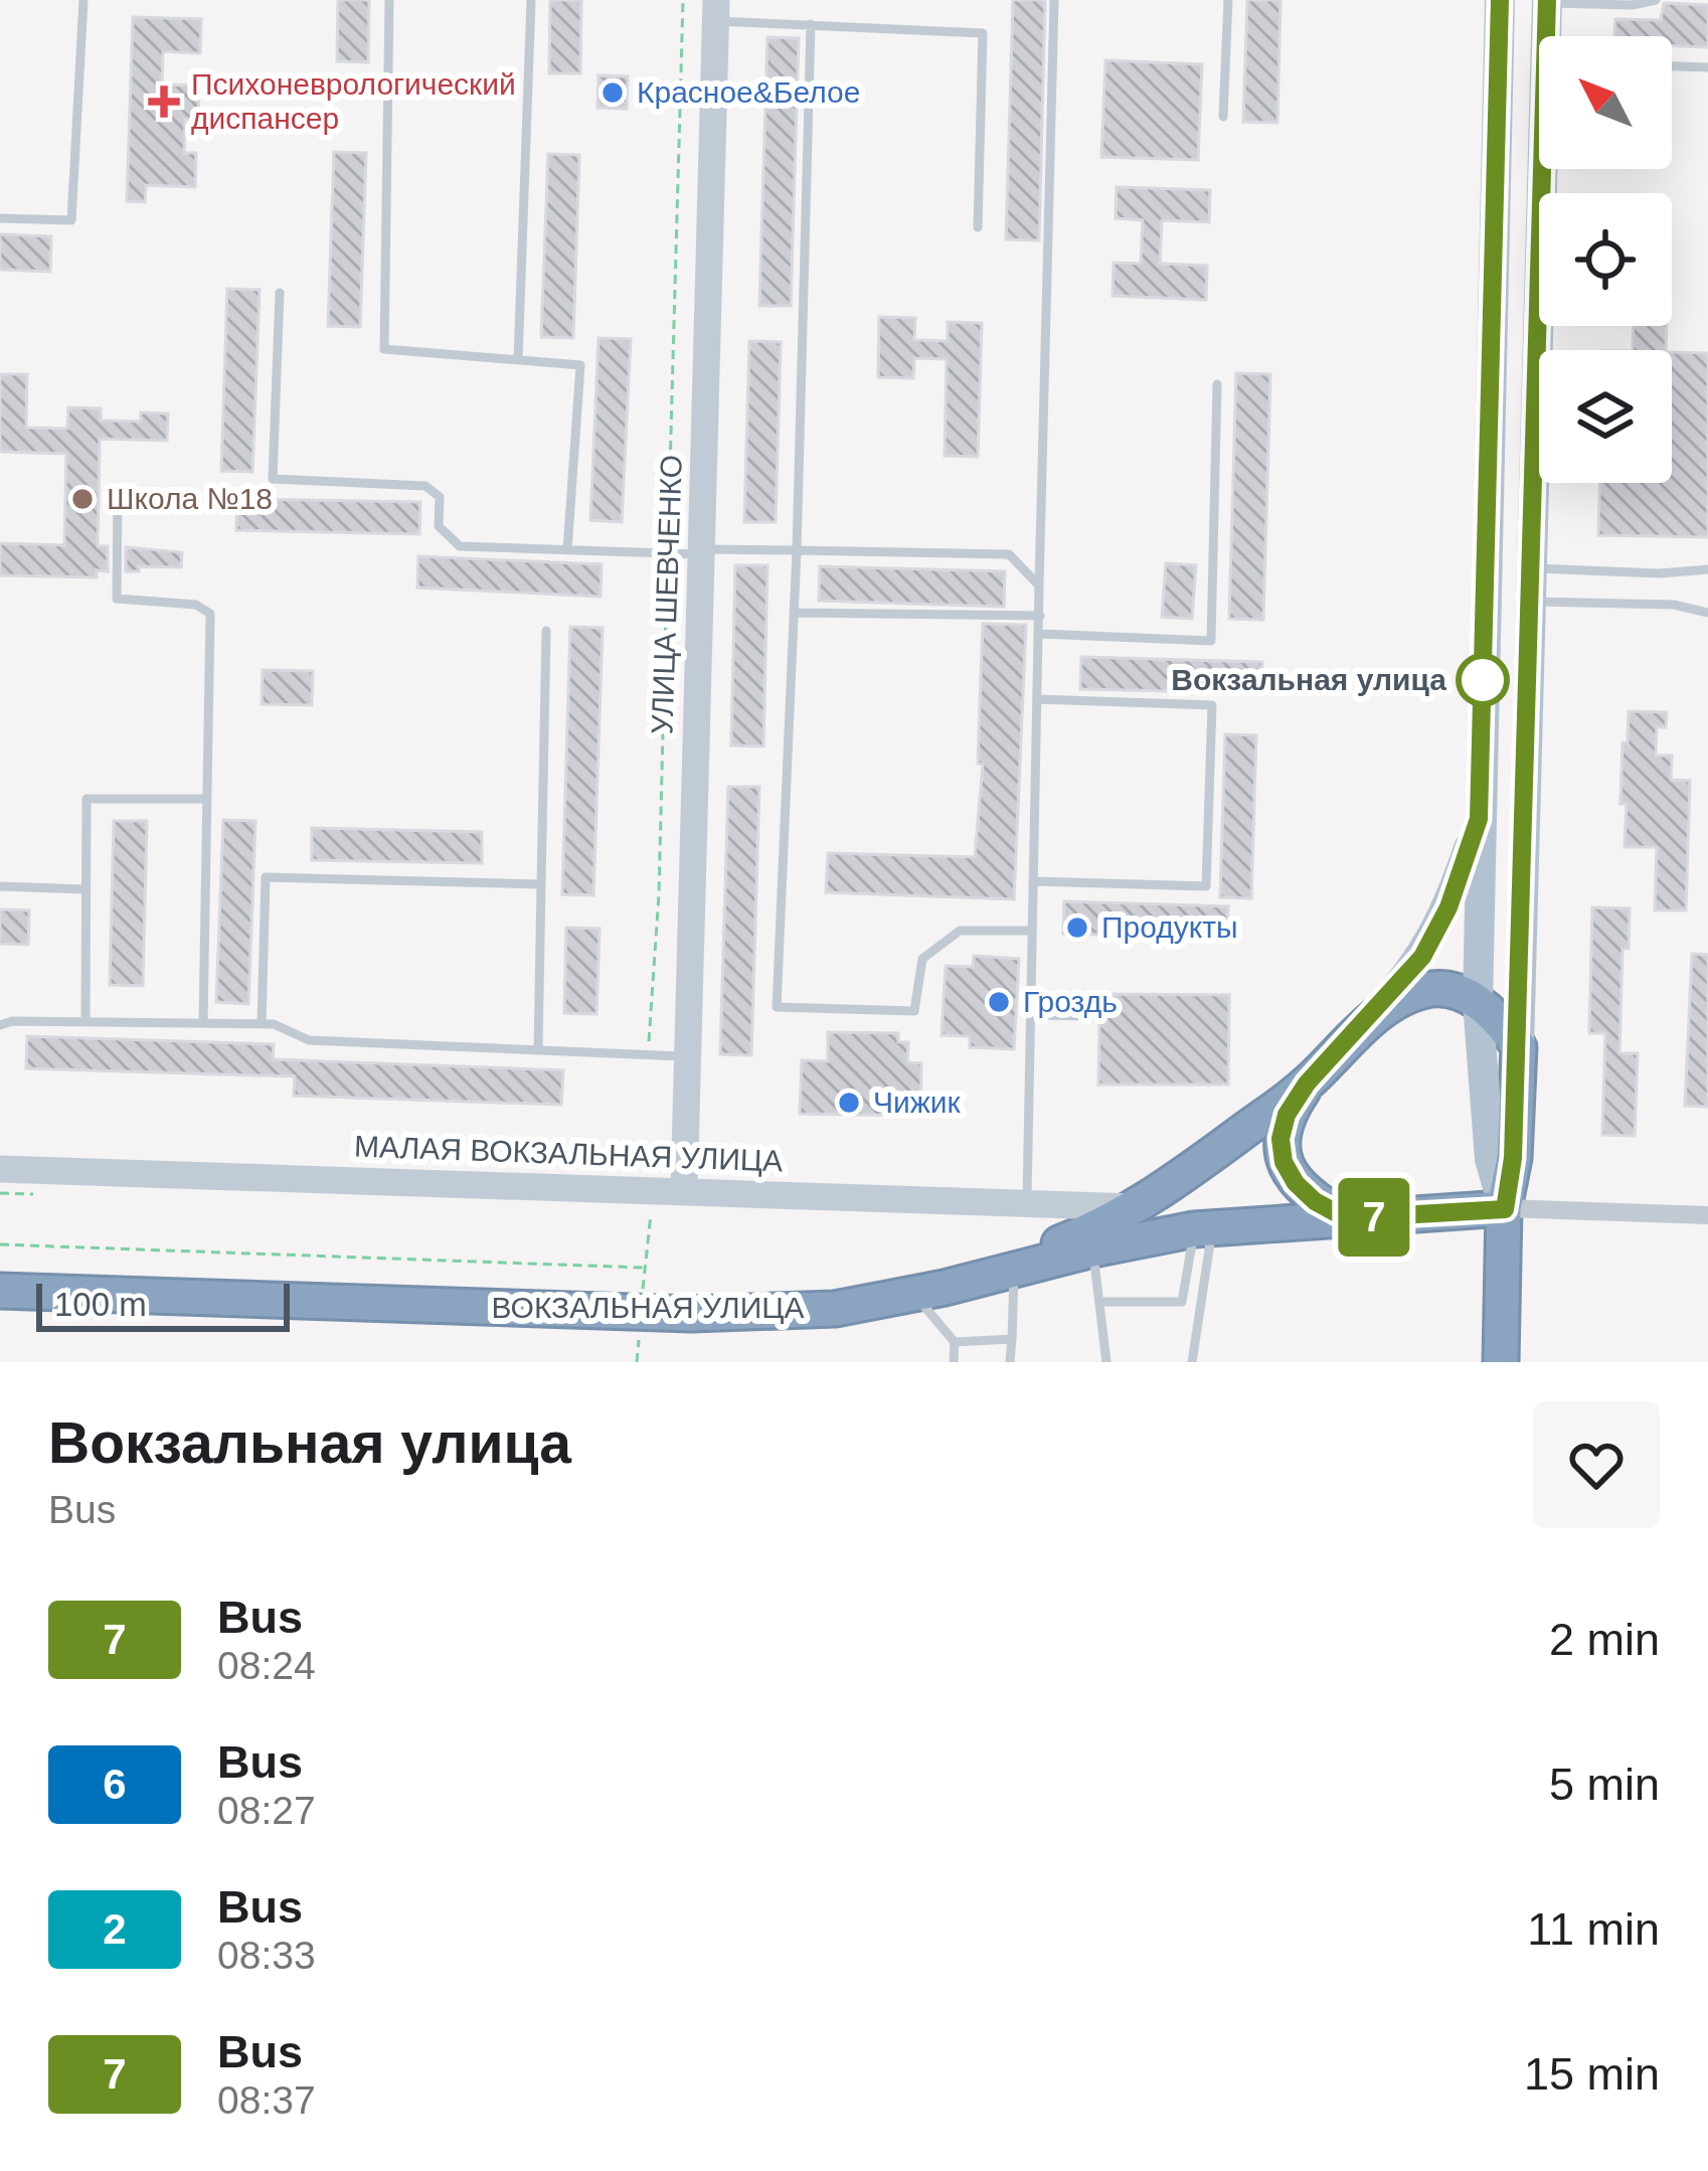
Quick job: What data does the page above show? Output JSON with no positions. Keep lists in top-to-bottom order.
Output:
{
  "streets": {
    "highway": ["ВОКЗАЛЬНАЯ УЛИЦА"],
    "street": ["УЛИЦА ШЕВЧЕНКО", "МАЛАЯ ВОКЗАЛЬНАЯ УЛИЦА"]
  },
  "crossings": [
    ["УЛИЦА ШЕВЧЕНКО", "МАЛАЯ ВОКЗАЛЬНАЯ УЛИЦА"]
  ],
  "places": {
    "other": [
      "Красное&Белое",
      "Школа №18",
      "Вокзальная улица",
      "Продукты",
      "Гроздь",
      "Чижик"
    ],
    "health": ["Психоневрологический диспансер"]
  },
  "lines": ["bus line 7"],
  "scale_bar": "100 m",
  "north": "top left",
  "page": {
    "on_map": "7",
    "scale": "100 m",
    "heading": ["Вокзальная улица", "Bus"],
    "list": [
      {
        "mark": "7",
        "name": "Bus",
        "note": "08:24",
        "value": "2 min"
      },
      {
        "mark": "6",
        "name": "Bus",
        "note": "08:27",
        "value": "5 min"
      },
      {
        "mark": "2",
        "name": "Bus",
        "note": "08:33",
        "value": "11 min"
      },
      {
        "mark": "7",
        "name": "Bus",
        "note": "08:37",
        "value": "15 min"
      }
    ]
  }
}
